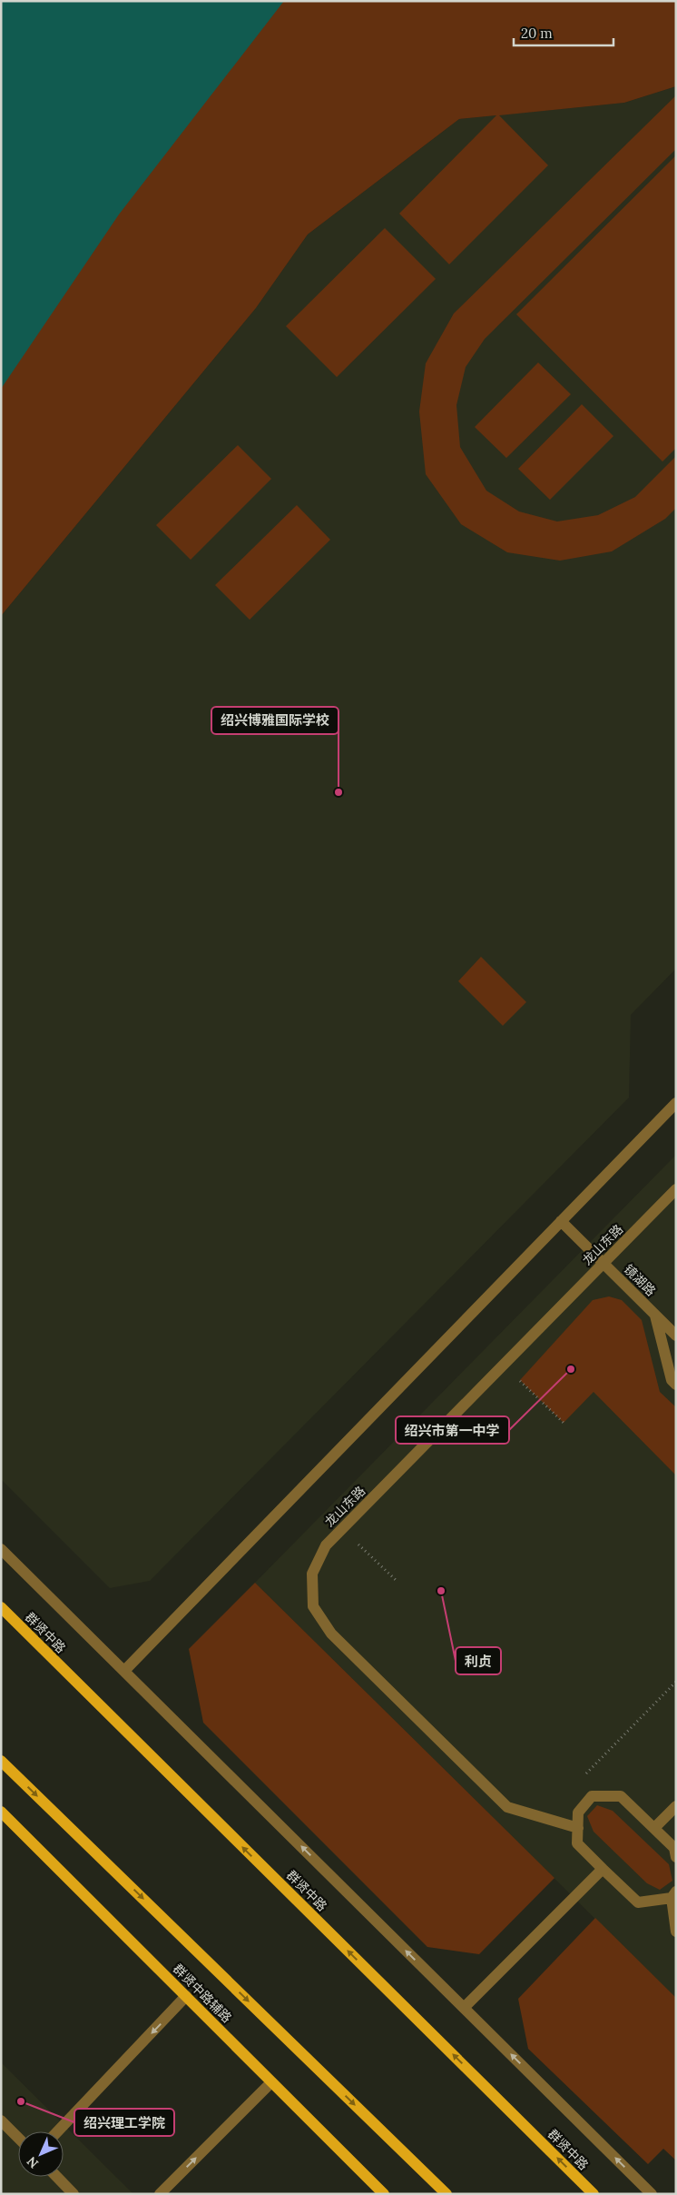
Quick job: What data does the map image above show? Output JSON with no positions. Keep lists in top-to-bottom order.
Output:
{
  "streets": {
    "main road": ["群贤中路", "群贤中路辅路"],
    "street": ["龙山东路", "镜湖路"]
  },
  "crossings": [
    ["龙山东路", "镜湖路"]
  ],
  "one_way": ["群贤中路"],
  "places": [
    "绍兴博雅国际学校",
    "绍兴市第一中学",
    "利贞",
    "绍兴理工学院"
  ],
  "scale_bar": "20 m",
  "north": "bottom left"
}
